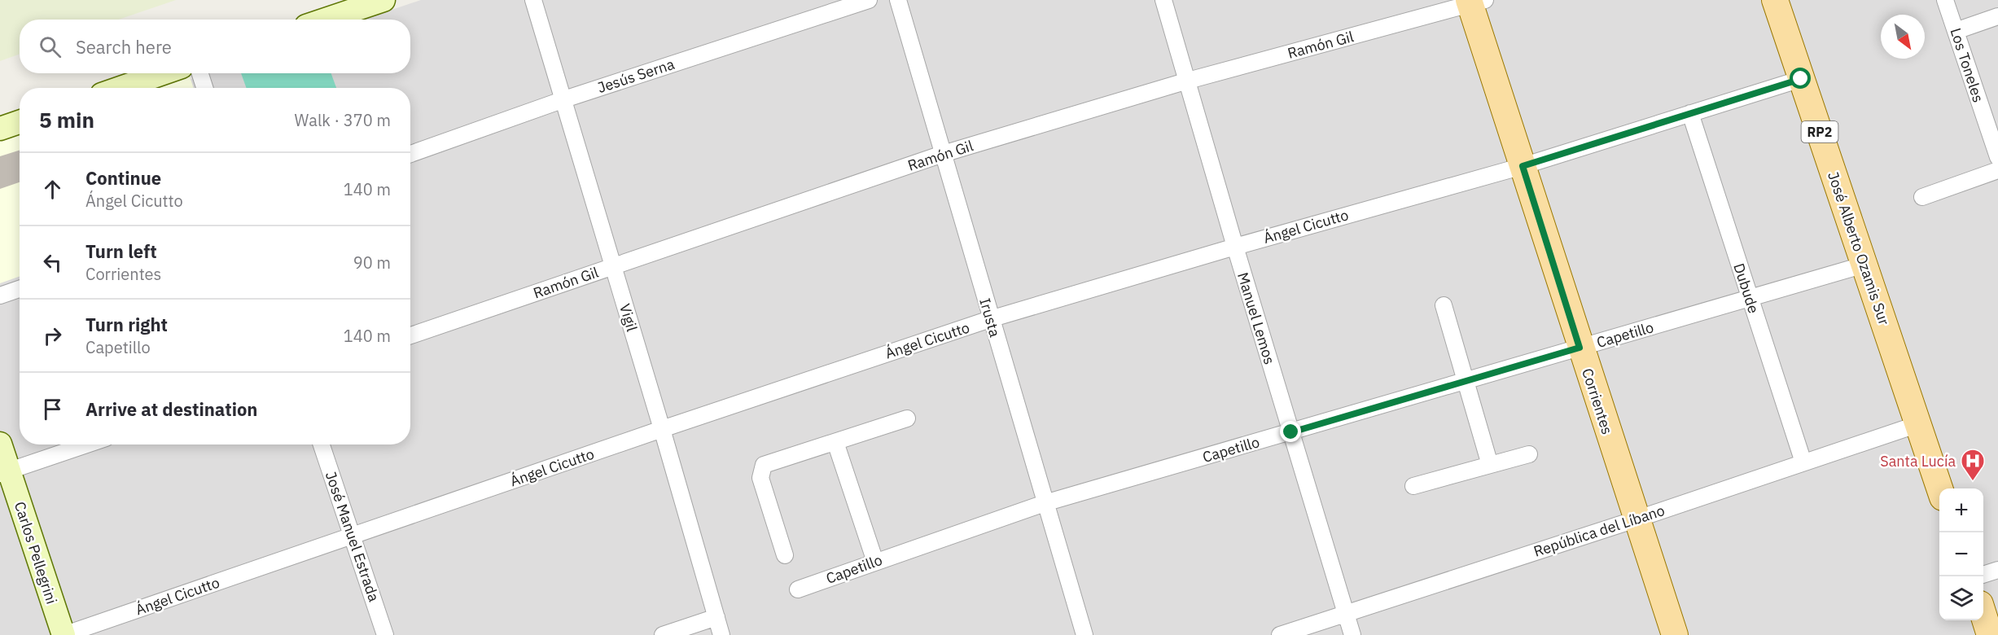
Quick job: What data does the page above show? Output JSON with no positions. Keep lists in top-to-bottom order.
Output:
{
  "streets": {
    "main road": ["RP2", "José Alberto Ozamis Sur", "Corrientes"],
    "street": [
      "Ramón Gil",
      "Los Toneles",
      "Jesús Serna",
      "Ángel Cicutto",
      "Dubude",
      "Vigil",
      "Irusta",
      "Manuel Lemos",
      "Capetillo",
      "República del Líbano",
      "José Manuel Estrada",
      "Carlos Pellegrini"
    ]
  },
  "crossings": [
    ["Ramón Gil", "Vigil"],
    ["Ramón Gil", "Irusta"],
    ["Ramón Gil", "Manuel Lemos"],
    ["Ramón Gil", "Corrientes"],
    ["Jesús Serna", "Vigil"],
    ["Ángel Cicutto", "José Alberto Ozamis Sur"],
    ["Ángel Cicutto", "Dubude"],
    ["Ángel Cicutto", "Vigil"],
    ["Ángel Cicutto", "Irusta"],
    ["Ángel Cicutto", "Manuel Lemos"],
    ["Ángel Cicutto", "Corrientes"],
    ["Ángel Cicutto", "José Manuel Estrada"],
    ["Ángel Cicutto", "Carlos Pellegrini"],
    ["José Alberto Ozamis Sur", "Capetillo"],
    ["José Alberto Ozamis Sur", "República del Líbano"],
    ["Dubude", "Capetillo"],
    ["Dubude", "República del Líbano"],
    ["Irusta", "Capetillo"],
    ["Manuel Lemos", "Capetillo"],
    ["Manuel Lemos", "República del Líbano"],
    ["Capetillo", "Corrientes"],
    ["Corrientes", "República del Líbano"]
  ],
  "places": {
    "hospital": ["Santa Lucía"]
  },
  "north": "bottom right",
  "page": {
    "search": "Search here",
    "heading": ["5 min", "Walk · 370 m"],
    "list": [
      ["Continue", "Ángel Cicutto", "140 m"],
      ["Turn left", "Corrientes", "90 m"],
      ["Turn right", "Capetillo", "140 m"],
      "Arrive at destination"
    ],
    "map_buttons": ["+", "−"]
  }
}
